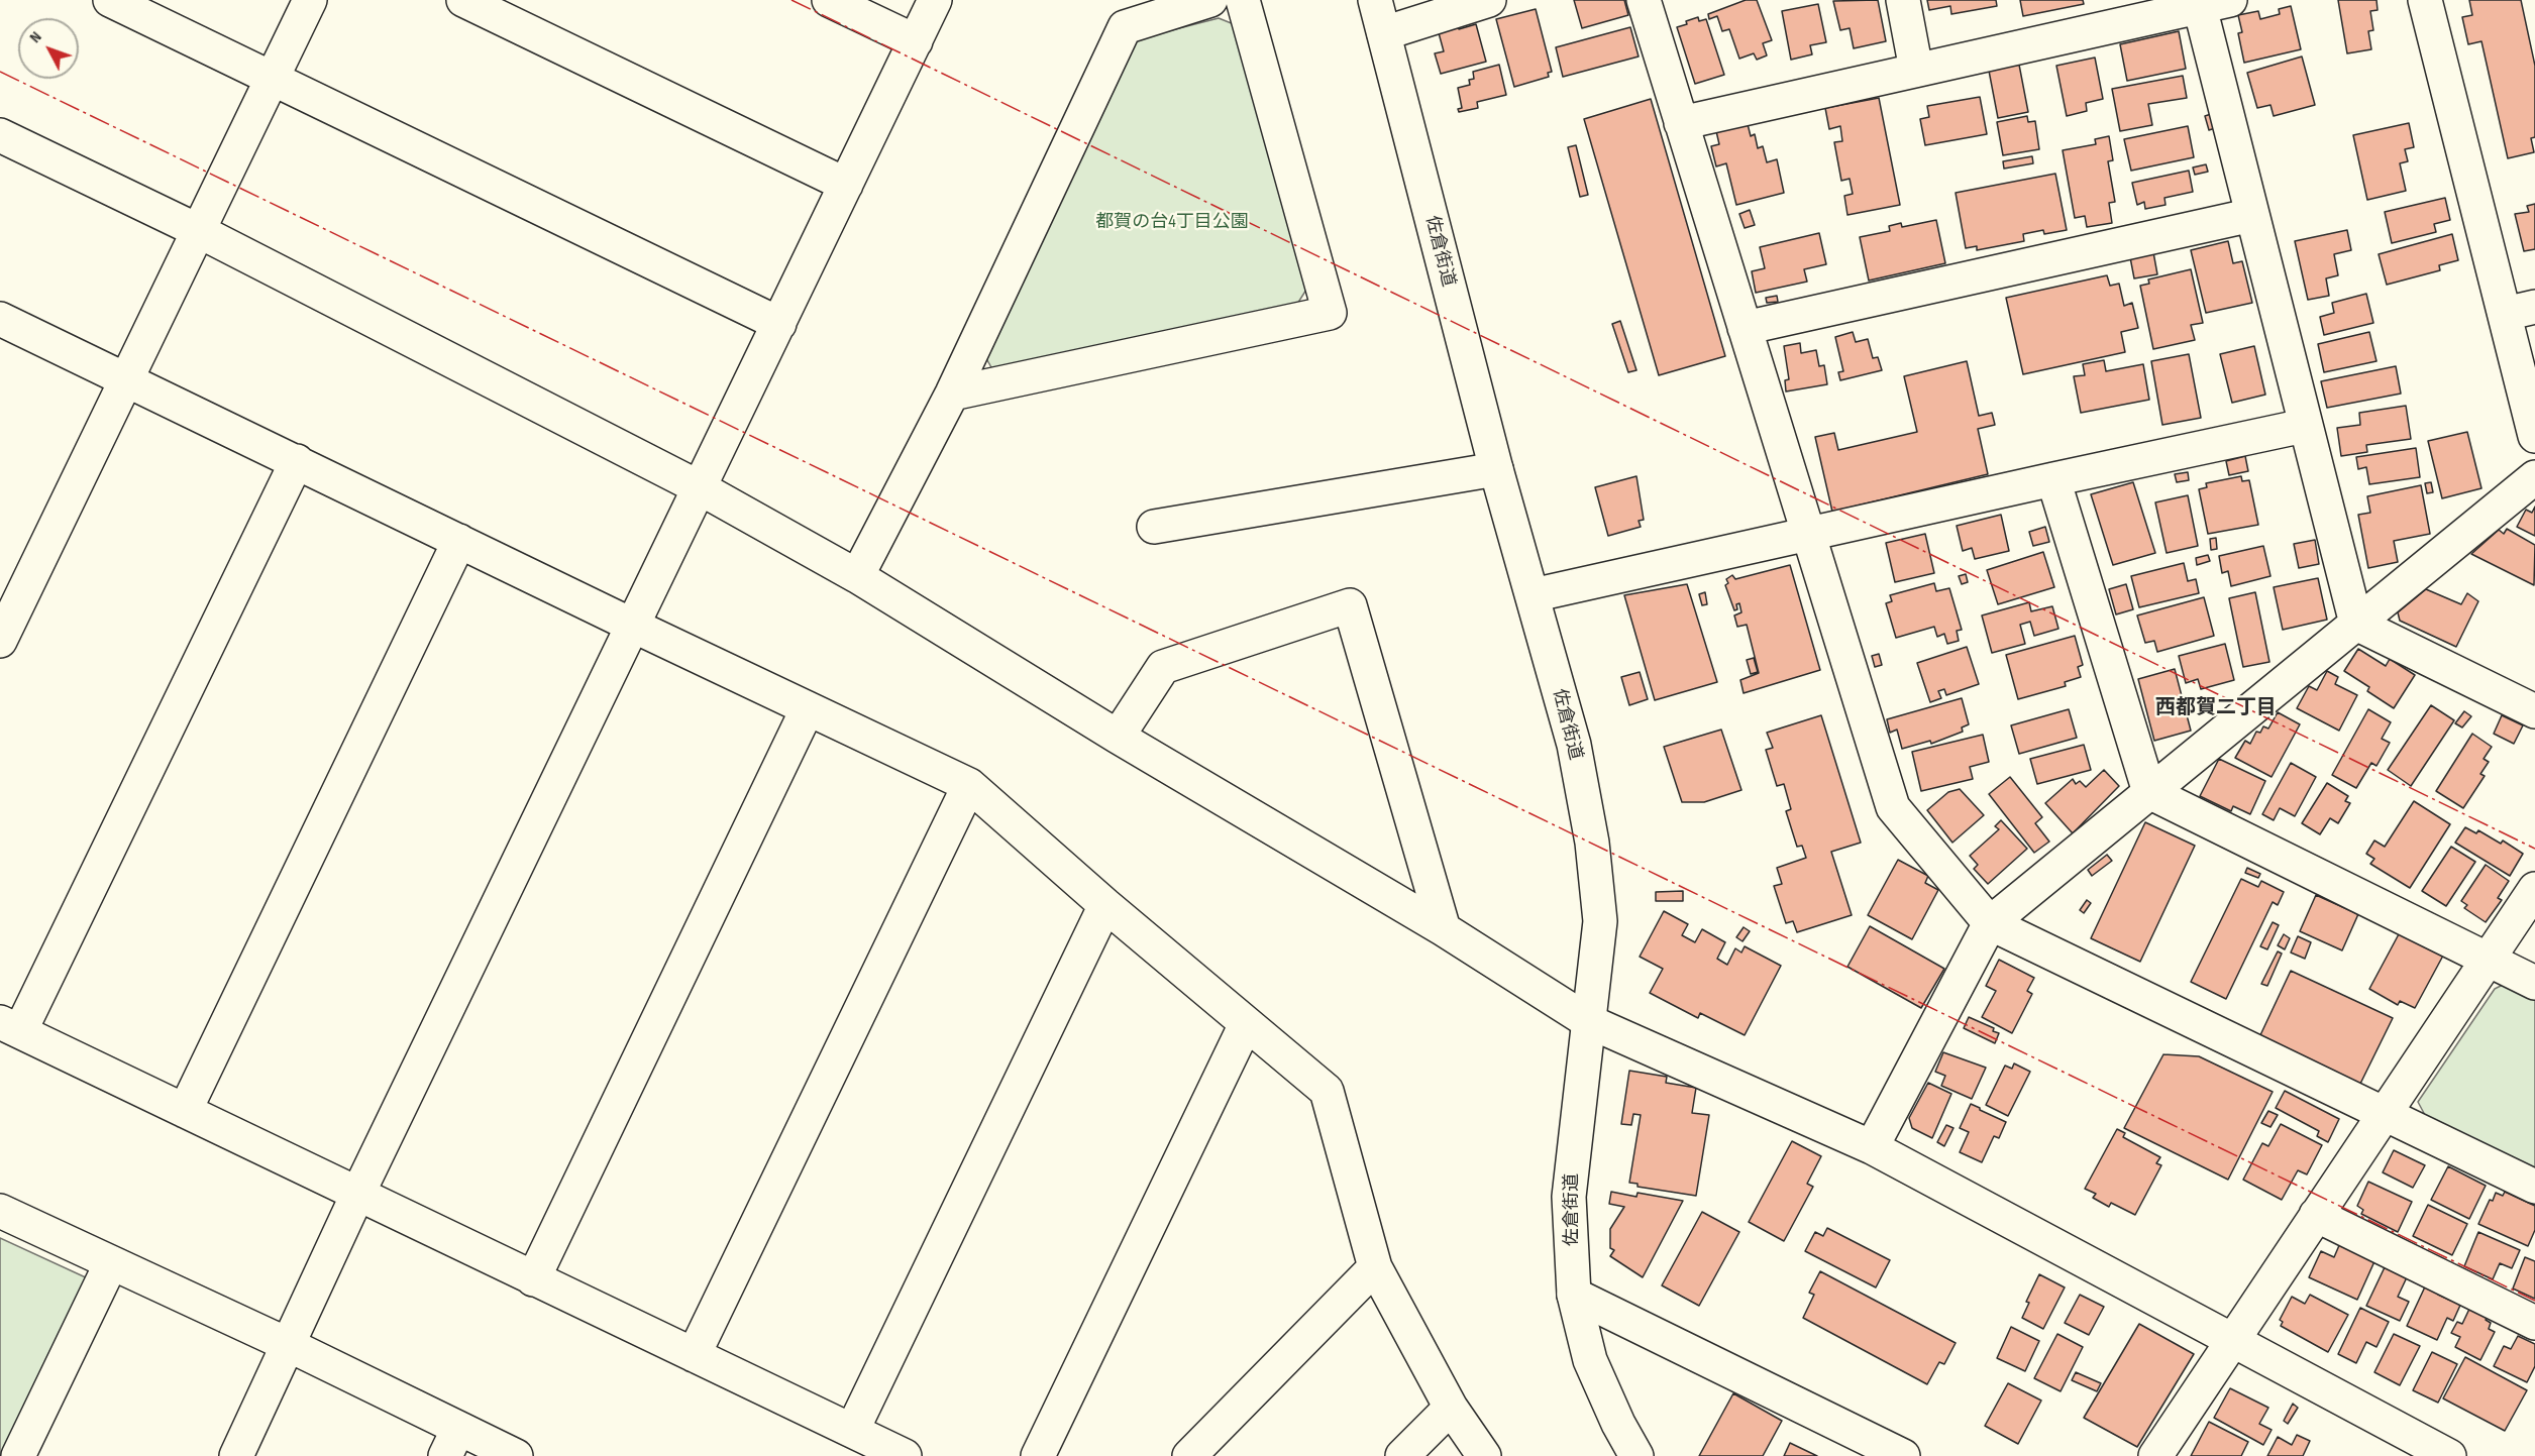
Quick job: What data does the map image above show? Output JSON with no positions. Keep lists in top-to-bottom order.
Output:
{
  "streets": {
    "street": ["佐倉街道"]
  },
  "districts": ["西都賀二丁目"],
  "parks": ["都賀の台4丁目公園"],
  "north": "top left"
}
